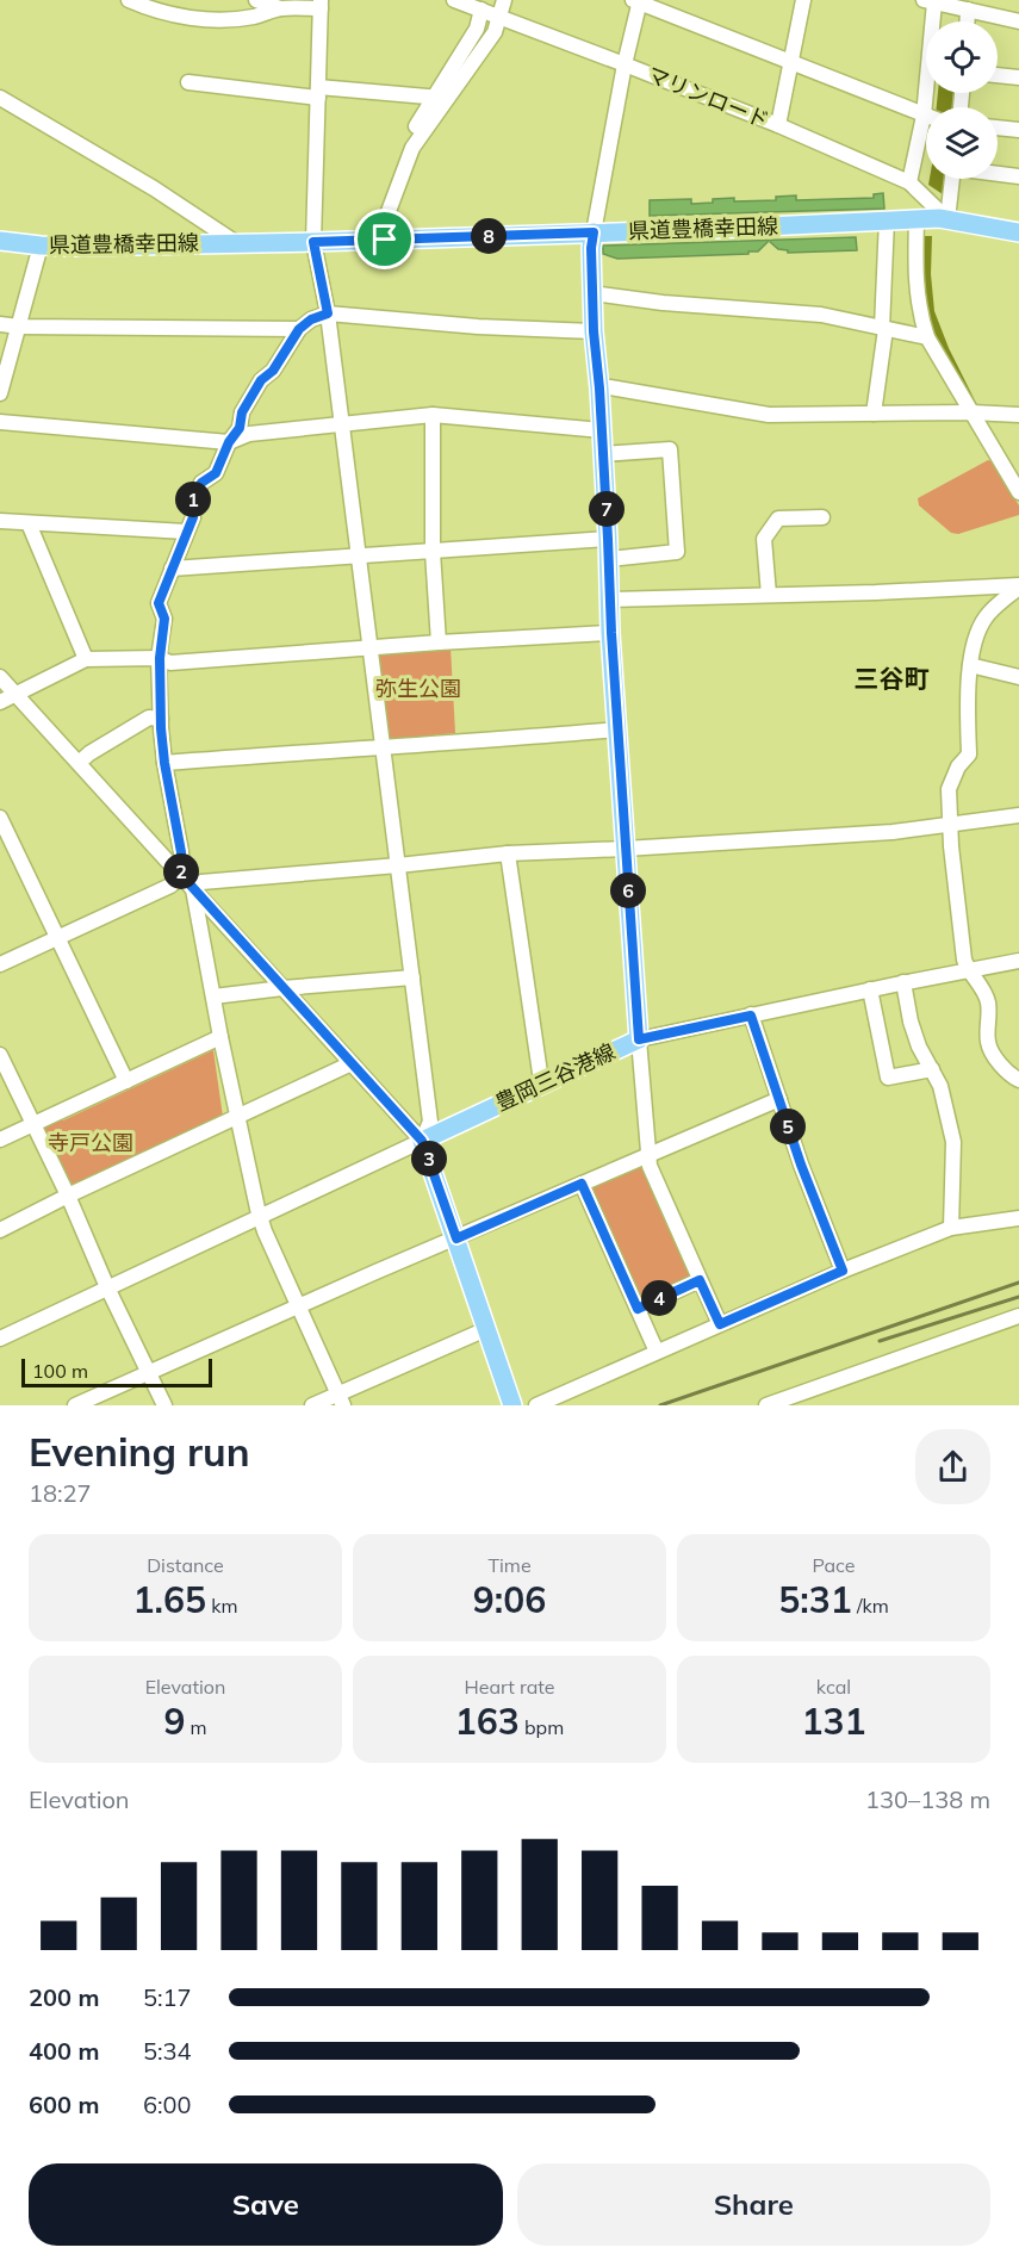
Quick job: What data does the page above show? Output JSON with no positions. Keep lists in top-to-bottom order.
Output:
{
  "streets": {
    "main road": ["県道豊橋幸田線", "豊岡三谷港線"],
    "street": ["マリンロード"]
  },
  "crossings": [
    ["マリンロード", "県道豊橋幸田線"],
    ["県道豊橋幸田線", "豊岡三谷港線"]
  ],
  "districts": ["三谷町"],
  "parks": ["弥生公園", "寺戸公園"],
  "scale_bar": "100 m",
  "page": {
    "pins": [
      "8",
      "1",
      "7",
      "2",
      "6",
      "5",
      "3",
      "4"
    ],
    "scale": "100 m",
    "heading": ["Evening run", "18:27"],
    "stats": [
      ["Distance", "1.65 km"],
      ["Time", "9:06"],
      ["Pace", "5:31 /km"],
      ["Elevation", "9 m"],
      ["Heart rate", "163 bpm"],
      ["kcal", "131"]
    ],
    "chart": ["Elevation", "130–138 m"],
    "list": [
      {
        "name": "200 m",
        "note": "5:17"
      },
      {
        "name": "400 m",
        "note": "5:34"
      },
      {
        "name": "600 m",
        "note": "6:00"
      }
    ],
    "buttons": ["Save", "Share"]
  }
}
